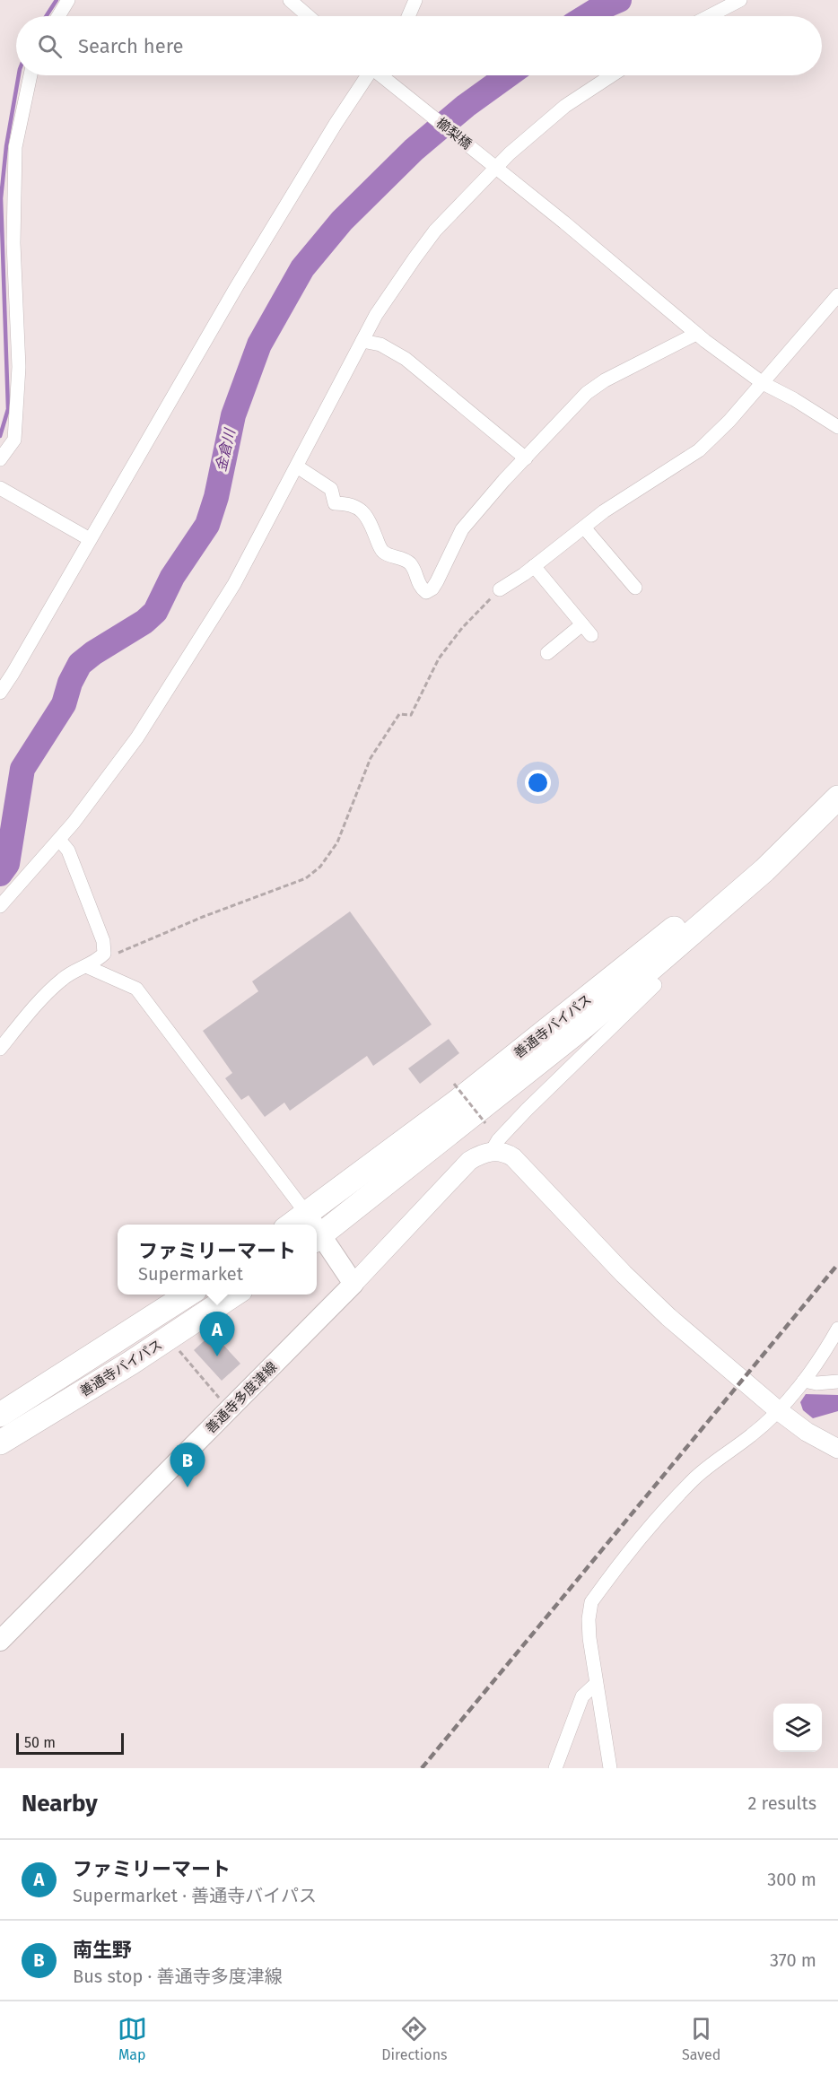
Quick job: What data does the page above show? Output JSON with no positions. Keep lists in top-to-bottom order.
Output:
{
  "streets": {
    "highway": ["善通寺バイパス"],
    "main road": ["善通寺多度津線"],
    "street": ["櫛梨橋"]
  },
  "water": ["金倉川"],
  "scale_bar": "50 m",
  "page": {
    "search": "Search here",
    "popup": ["ファミリーマート", "Supermarket"],
    "pins": ["A", "B"],
    "scale": "50 m",
    "heading": ["Nearby", "2 results"],
    "list": [
      {
        "mark": "A",
        "name": "ファミリーマート",
        "note": "Supermarket · 善通寺バイパス",
        "value": "300 m"
      },
      {
        "mark": "B",
        "name": "南生野",
        "note": "Bus stop · 善通寺多度津線",
        "value": "370 m"
      }
    ],
    "nav": ["Map", "Directions", "Saved"]
  }
}
